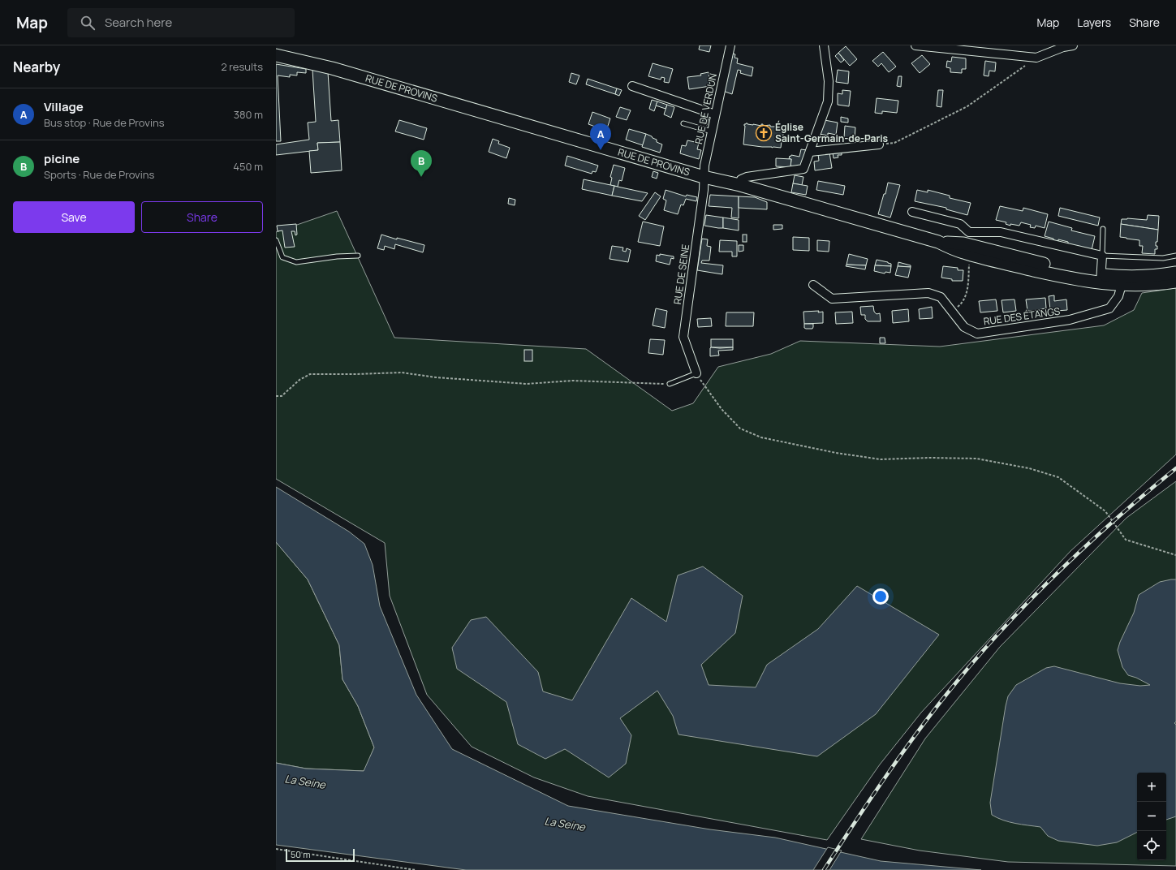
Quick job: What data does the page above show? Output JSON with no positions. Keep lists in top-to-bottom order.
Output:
{
  "streets": {
    "main road": ["RUE DE PROVINS"],
    "street": ["RUE DE VERDUN", "RUE DE SEINE", "RUE DES ÉTANGS"]
  },
  "crossings": [
    ["RUE DE PROVINS", "RUE DE VERDUN"],
    ["RUE DE PROVINS", "RUE DE SEINE"],
    ["RUE DE VERDUN", "RUE DE SEINE"]
  ],
  "water": ["La Seine"],
  "places": {
    "church": ["Église Saint-Germain-de-Paris"]
  },
  "scale_bar": "50 m",
  "page": {
    "header": "Map",
    "search": "Search here",
    "nav": ["Map", "Layers", "Share"],
    "heading": ["Nearby", "2 results"],
    "list": [
      {
        "mark": "A",
        "name": "Village",
        "note": "Bus stop · Rue de Provins",
        "value": "380 m"
      },
      {
        "mark": "B",
        "name": "picine",
        "note": "Sports · Rue de Provins",
        "value": "450 m"
      }
    ],
    "pins": ["A", "B"],
    "buttons": ["Save", "Share"],
    "map_buttons": ["+", "−"],
    "scale": "50 m"
  }
}
